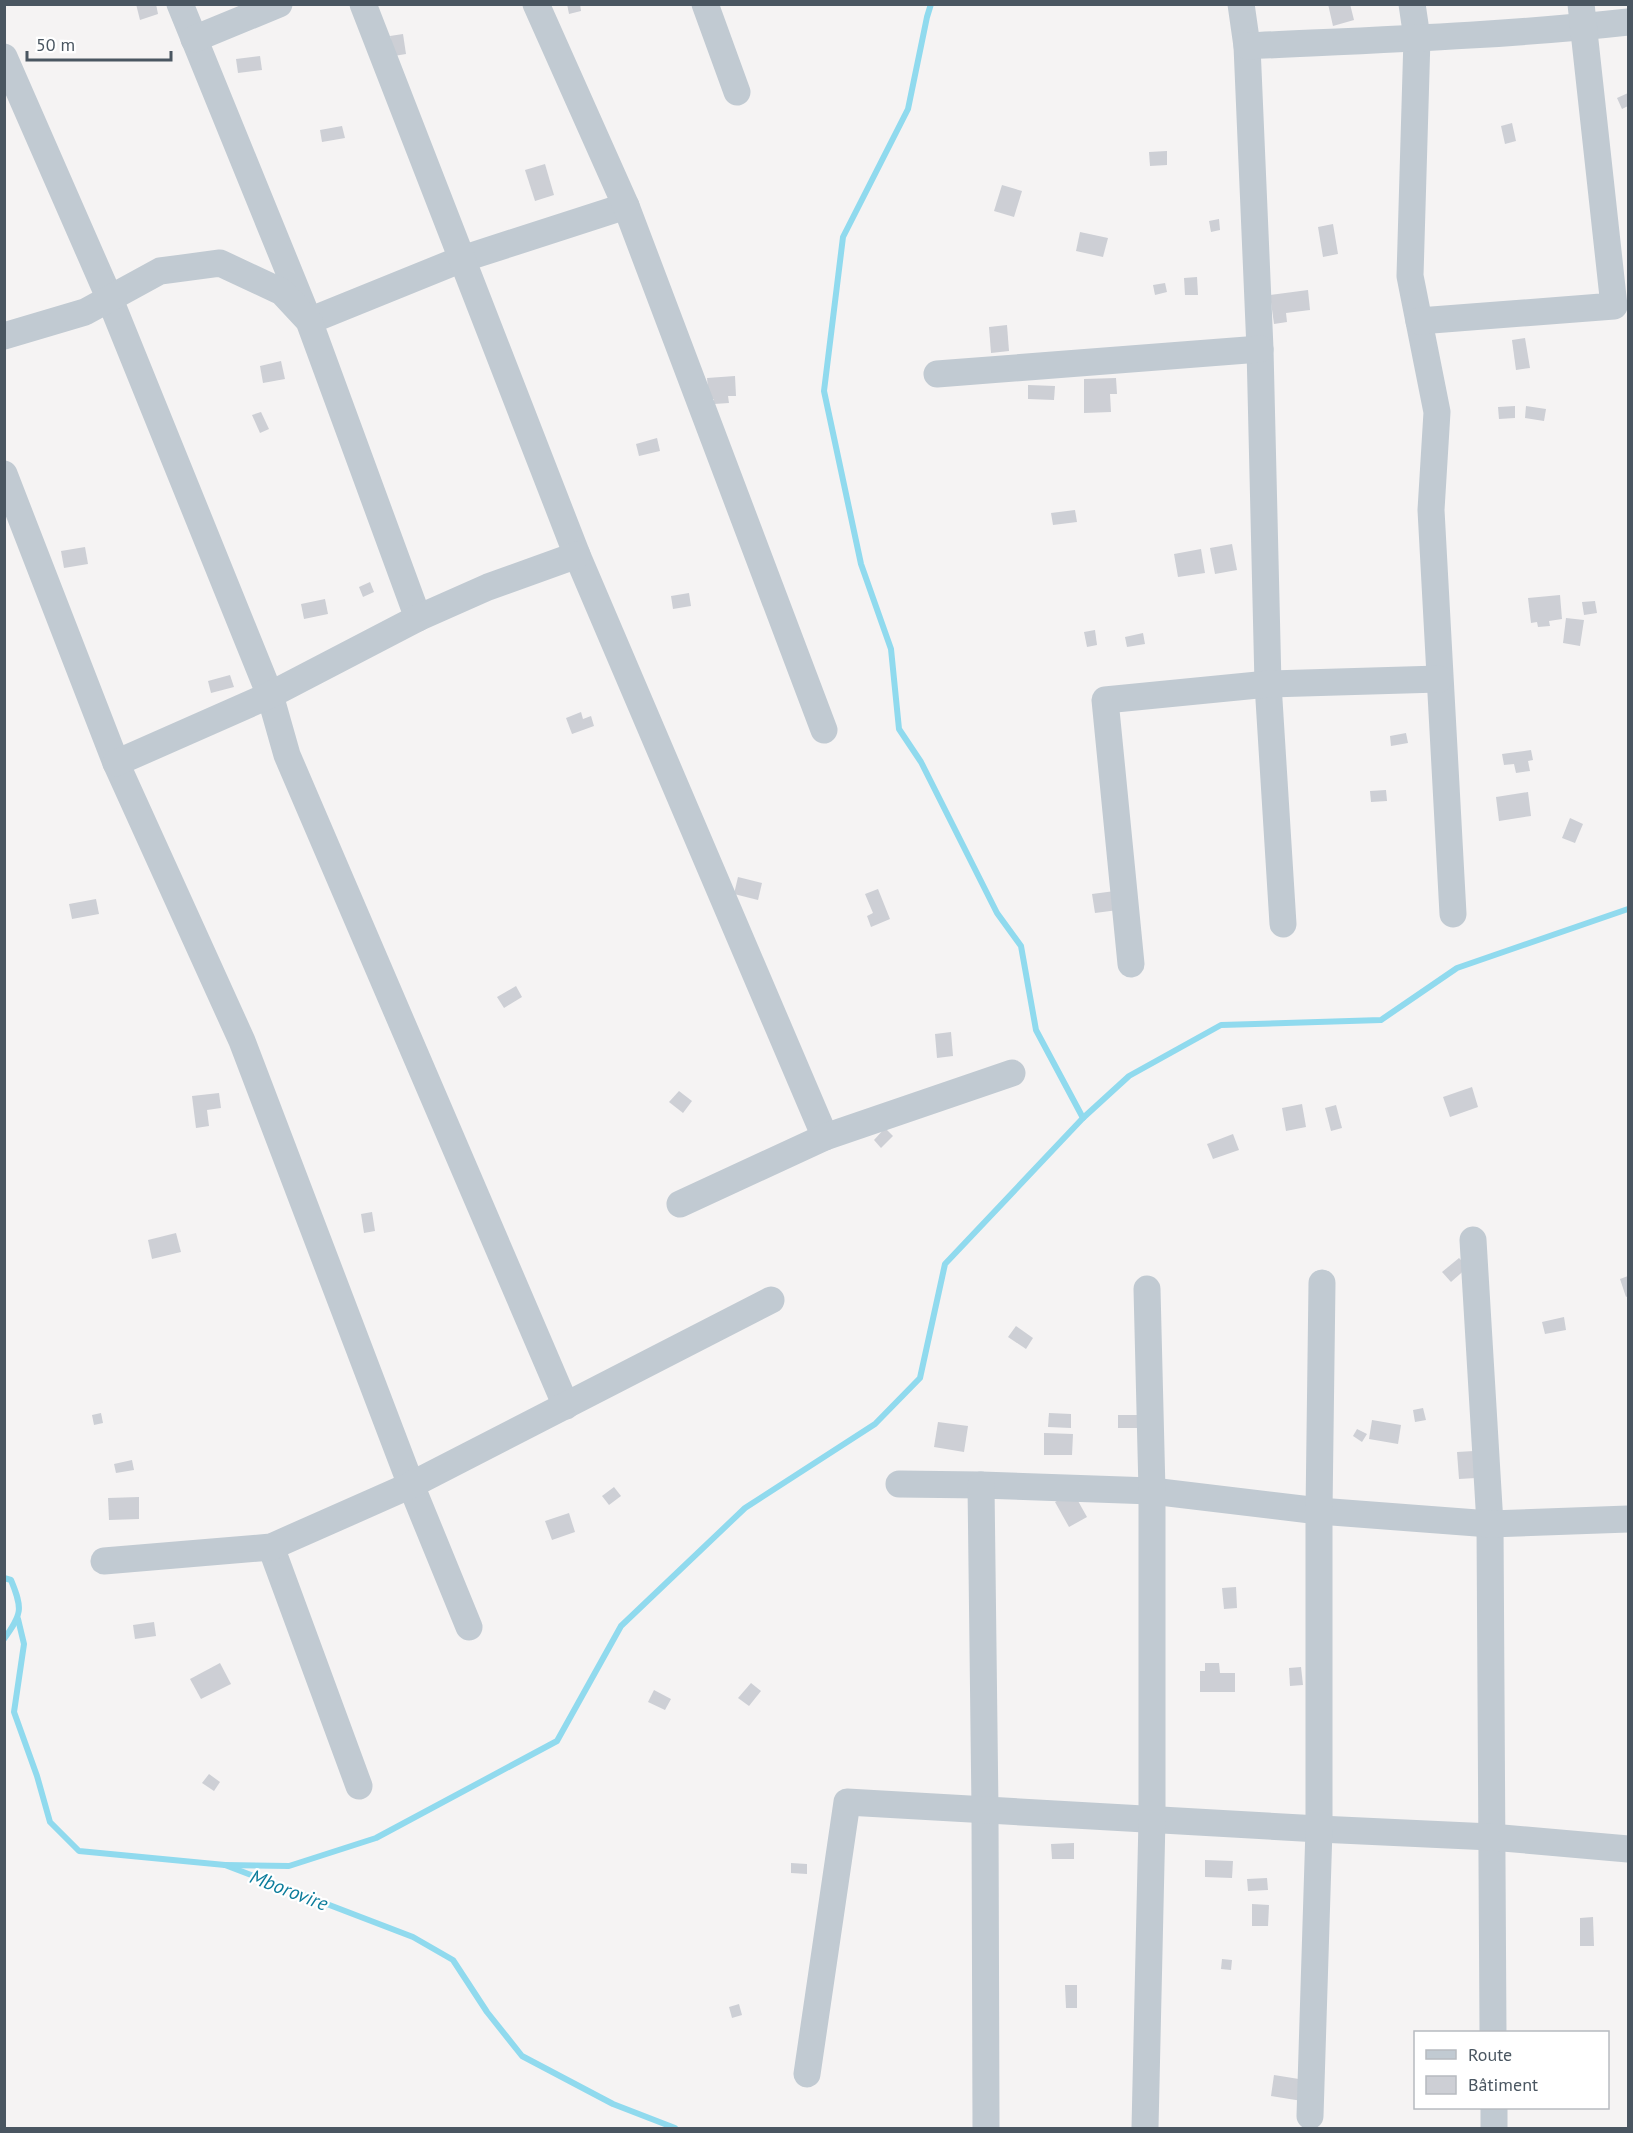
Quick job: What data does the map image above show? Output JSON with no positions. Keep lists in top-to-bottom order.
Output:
{
  "water": ["Mborovire"],
  "legend": ["Route", "Bâtiment"],
  "scale_bar": "50 m"
}
